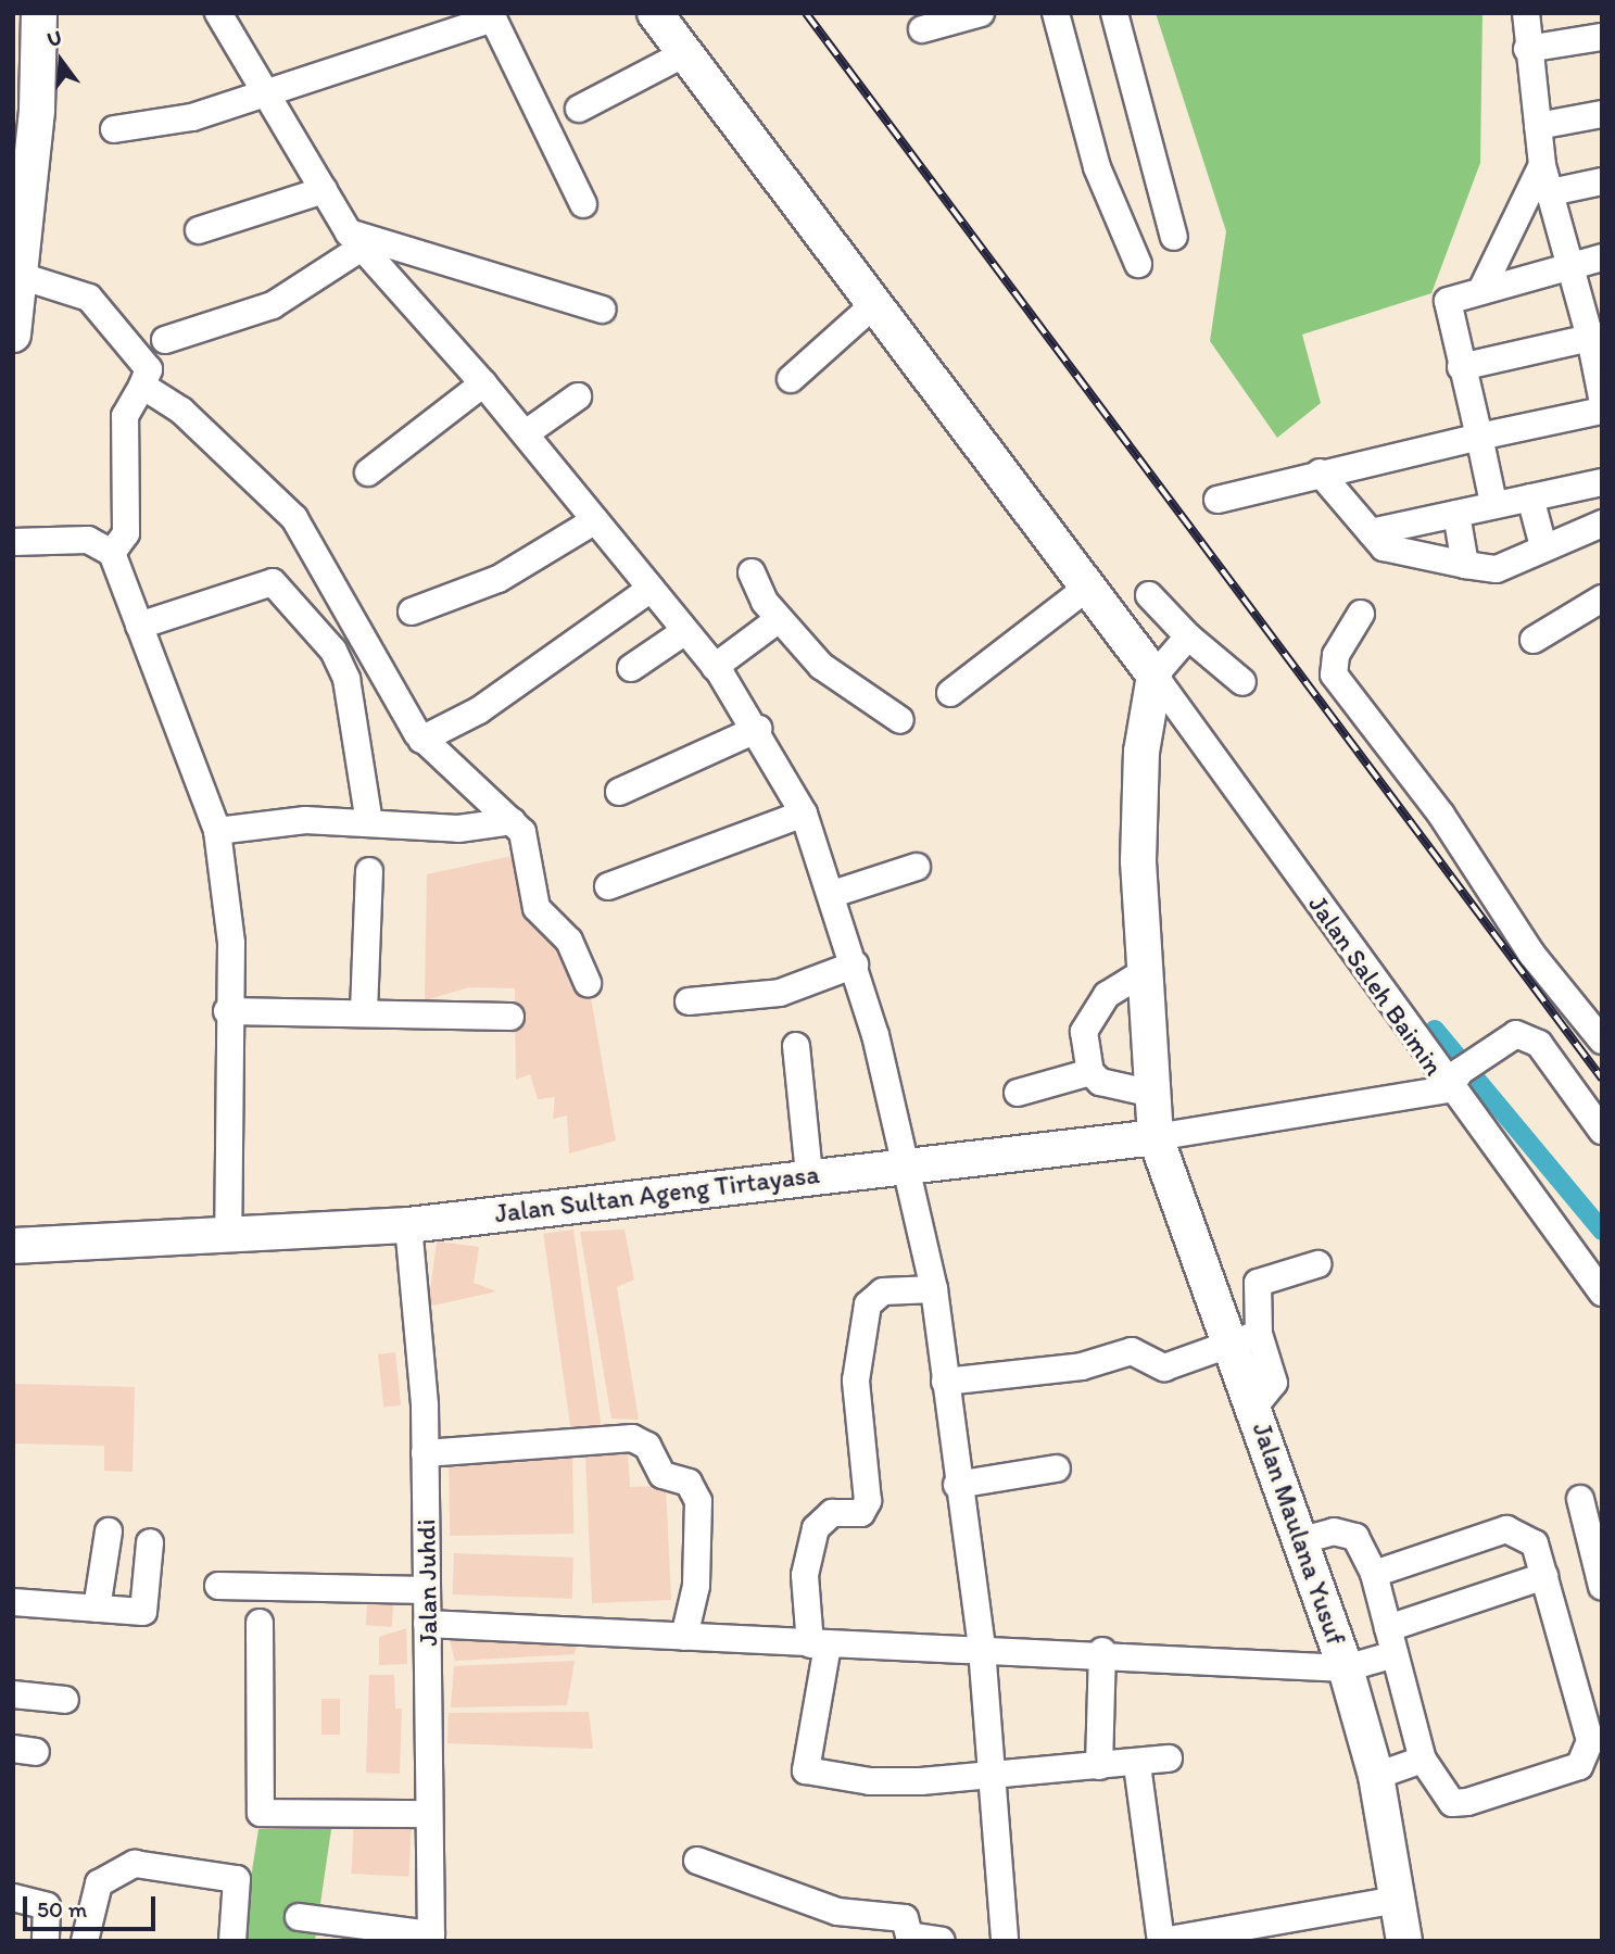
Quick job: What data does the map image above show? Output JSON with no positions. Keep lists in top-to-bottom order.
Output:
{
  "streets": {
    "main road": ["Jalan Sultan Ageng Tirtayasa", "Jalan Maulana Yusuf"],
    "street": ["Jalan Saleh Baimin", "Jalan Juhdi"]
  },
  "crossings": [
    ["Jalan Saleh Baimin", "Jalan Maulana Yusuf"],
    ["Jalan Sultan Ageng Tirtayasa", "Jalan Maulana Yusuf"],
    ["Jalan Sultan Ageng Tirtayasa", "Jalan Juhdi"]
  ],
  "scale_bar": "50 m",
  "north": "top"
}
